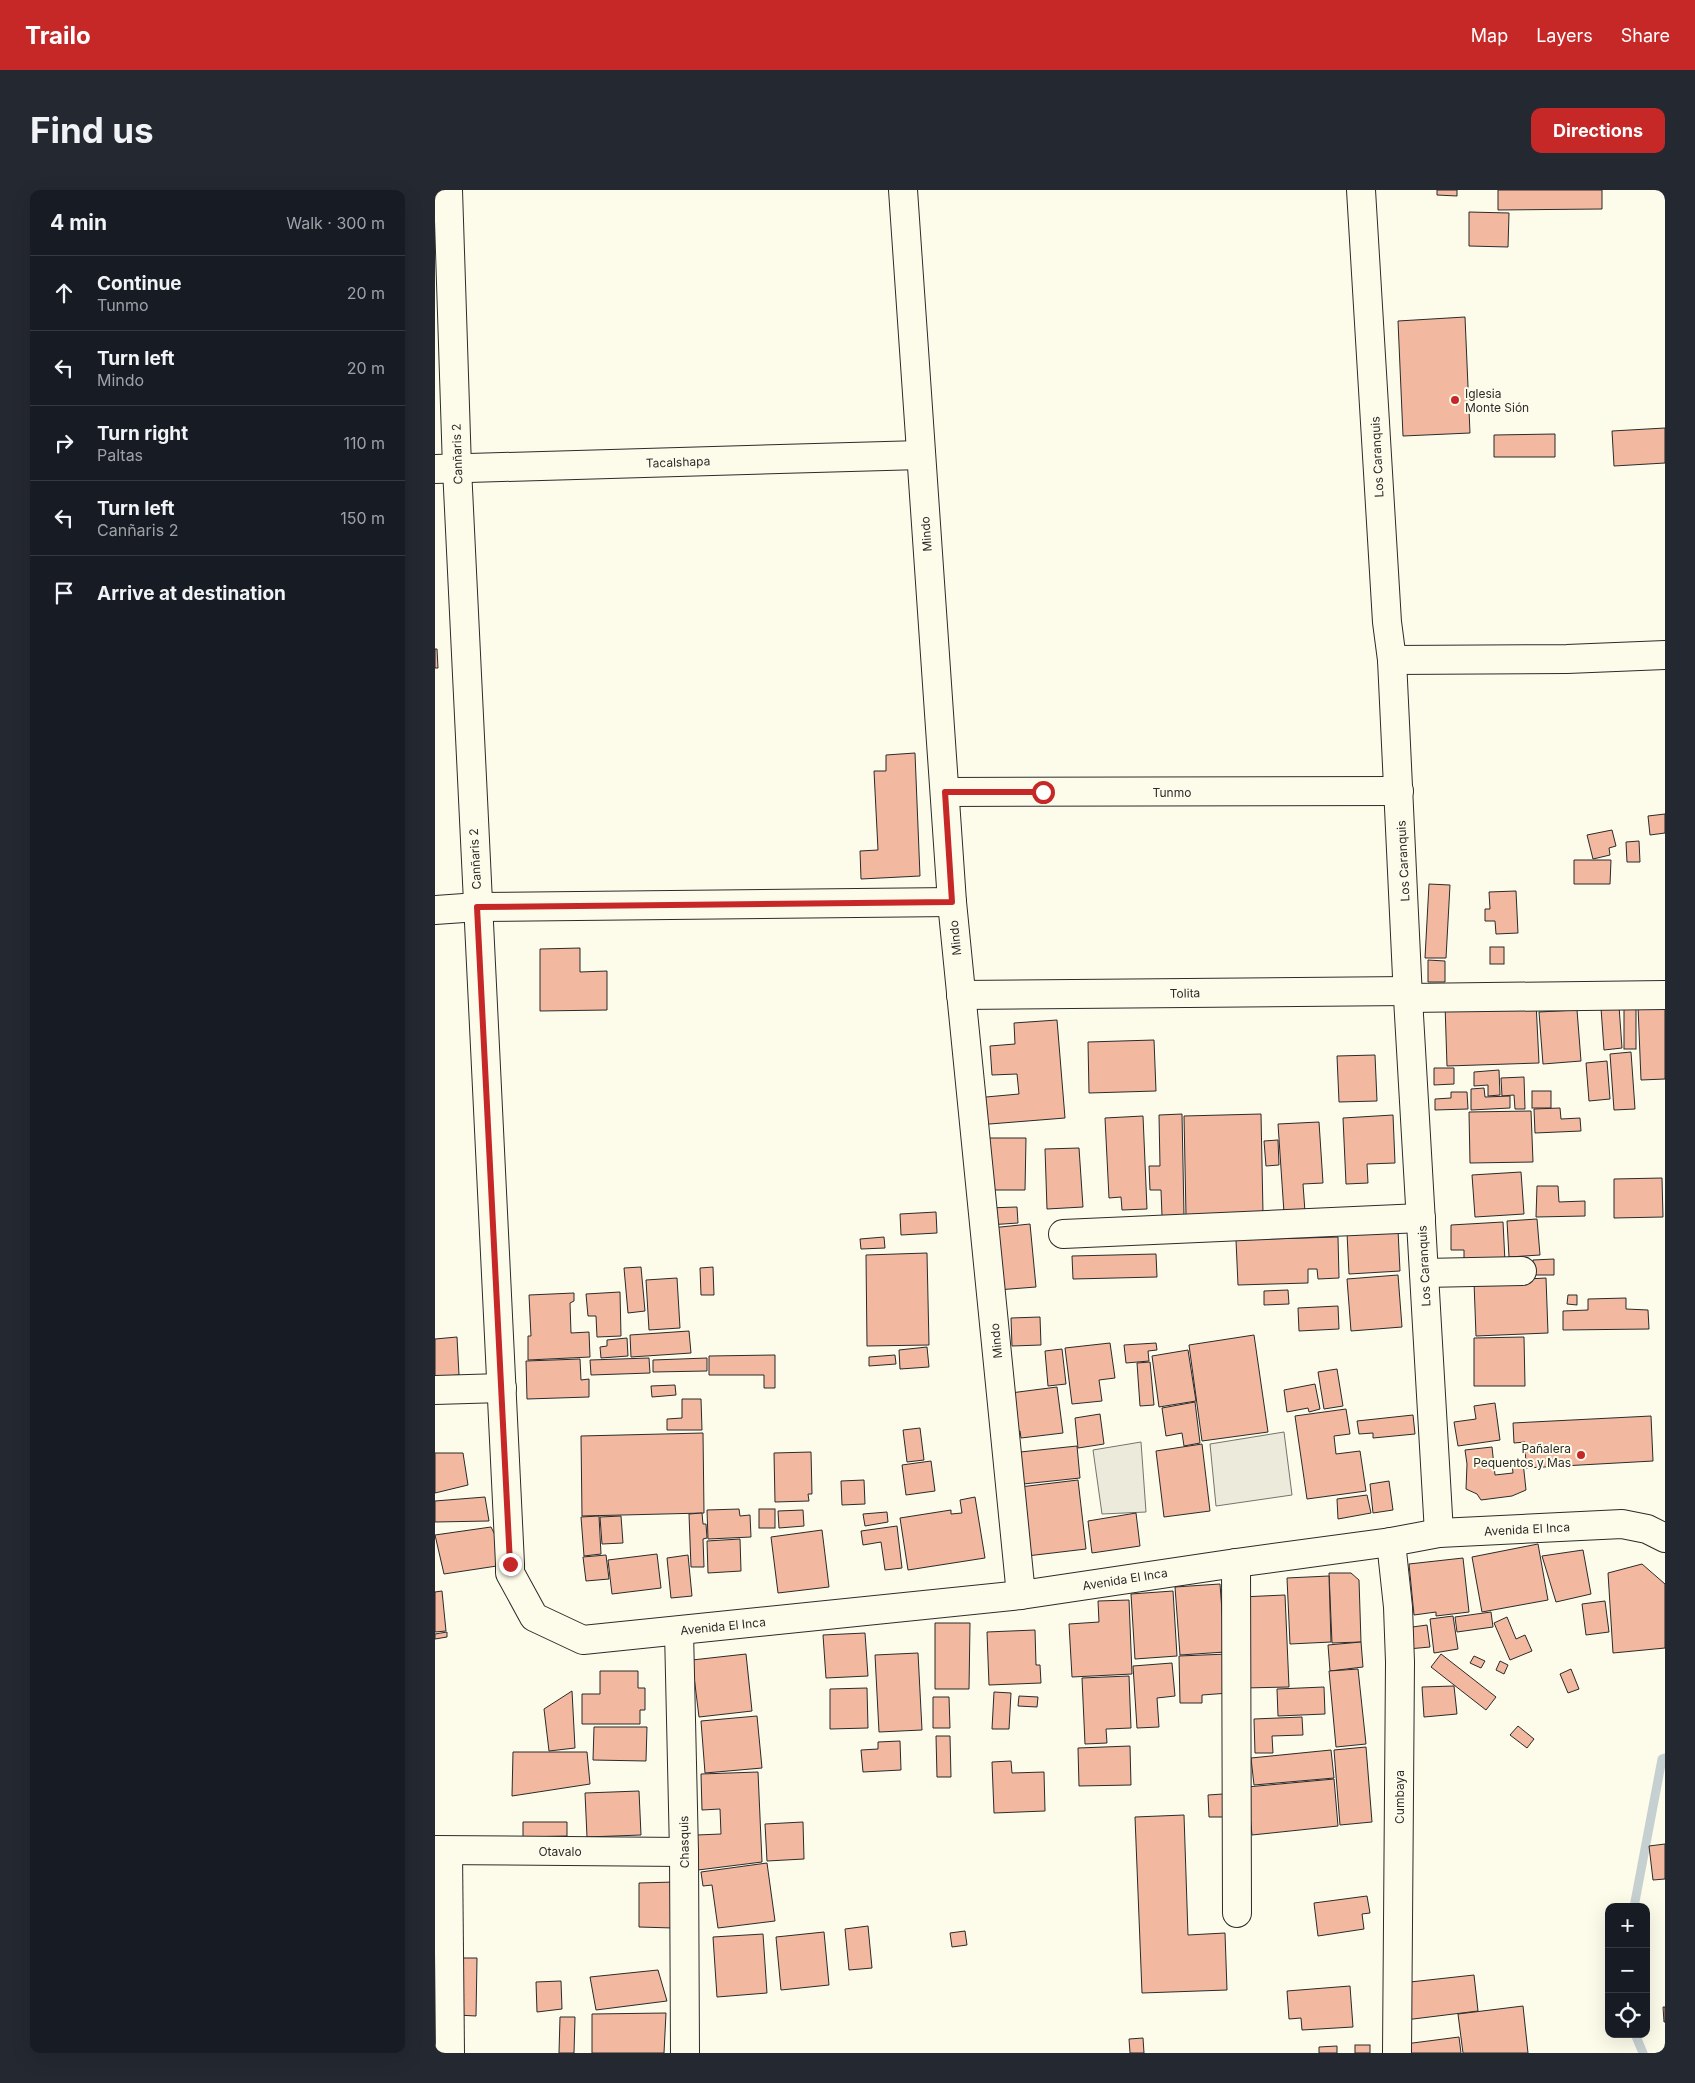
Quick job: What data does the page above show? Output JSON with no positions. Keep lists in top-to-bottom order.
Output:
{
  "streets": {
    "street": [
      "Canñaris 2",
      "Los Caranquis",
      "Tacalshapa",
      "Mindo",
      "Tunmo",
      "Tolita",
      "Avenida El Inca",
      "Cumbaya",
      "Chasquis",
      "Otavalo"
    ]
  },
  "crossings": [
    ["Canñaris 2", "Tacalshapa"],
    ["Canñaris 2", "Avenida El Inca"],
    ["Los Caranquis", "Tunmo"],
    ["Los Caranquis", "Tolita"],
    ["Los Caranquis", "Avenida El Inca"],
    ["Tacalshapa", "Mindo"],
    ["Mindo", "Tunmo"],
    ["Mindo", "Tolita"],
    ["Mindo", "Avenida El Inca"],
    ["Avenida El Inca", "Cumbaya"],
    ["Avenida El Inca", "Chasquis"],
    ["Chasquis", "Otavalo"]
  ],
  "places": ["Iglesia Monte Sión", "Pañalera Pequentos y Mas"],
  "page": {
    "header": "Trailo",
    "nav": ["Map", "Layers", "Share"],
    "buttons": "Directions",
    "title": "Find us",
    "heading": ["4 min", "Walk · 300 m"],
    "list": [
      ["Continue", "Tunmo", "20 m"],
      ["Turn left", "Mindo", "20 m"],
      ["Turn right", "Paltas", "110 m"],
      ["Turn left", "Canñaris 2", "150 m"],
      "Arrive at destination"
    ],
    "map_buttons": ["+", "−"]
  }
}
